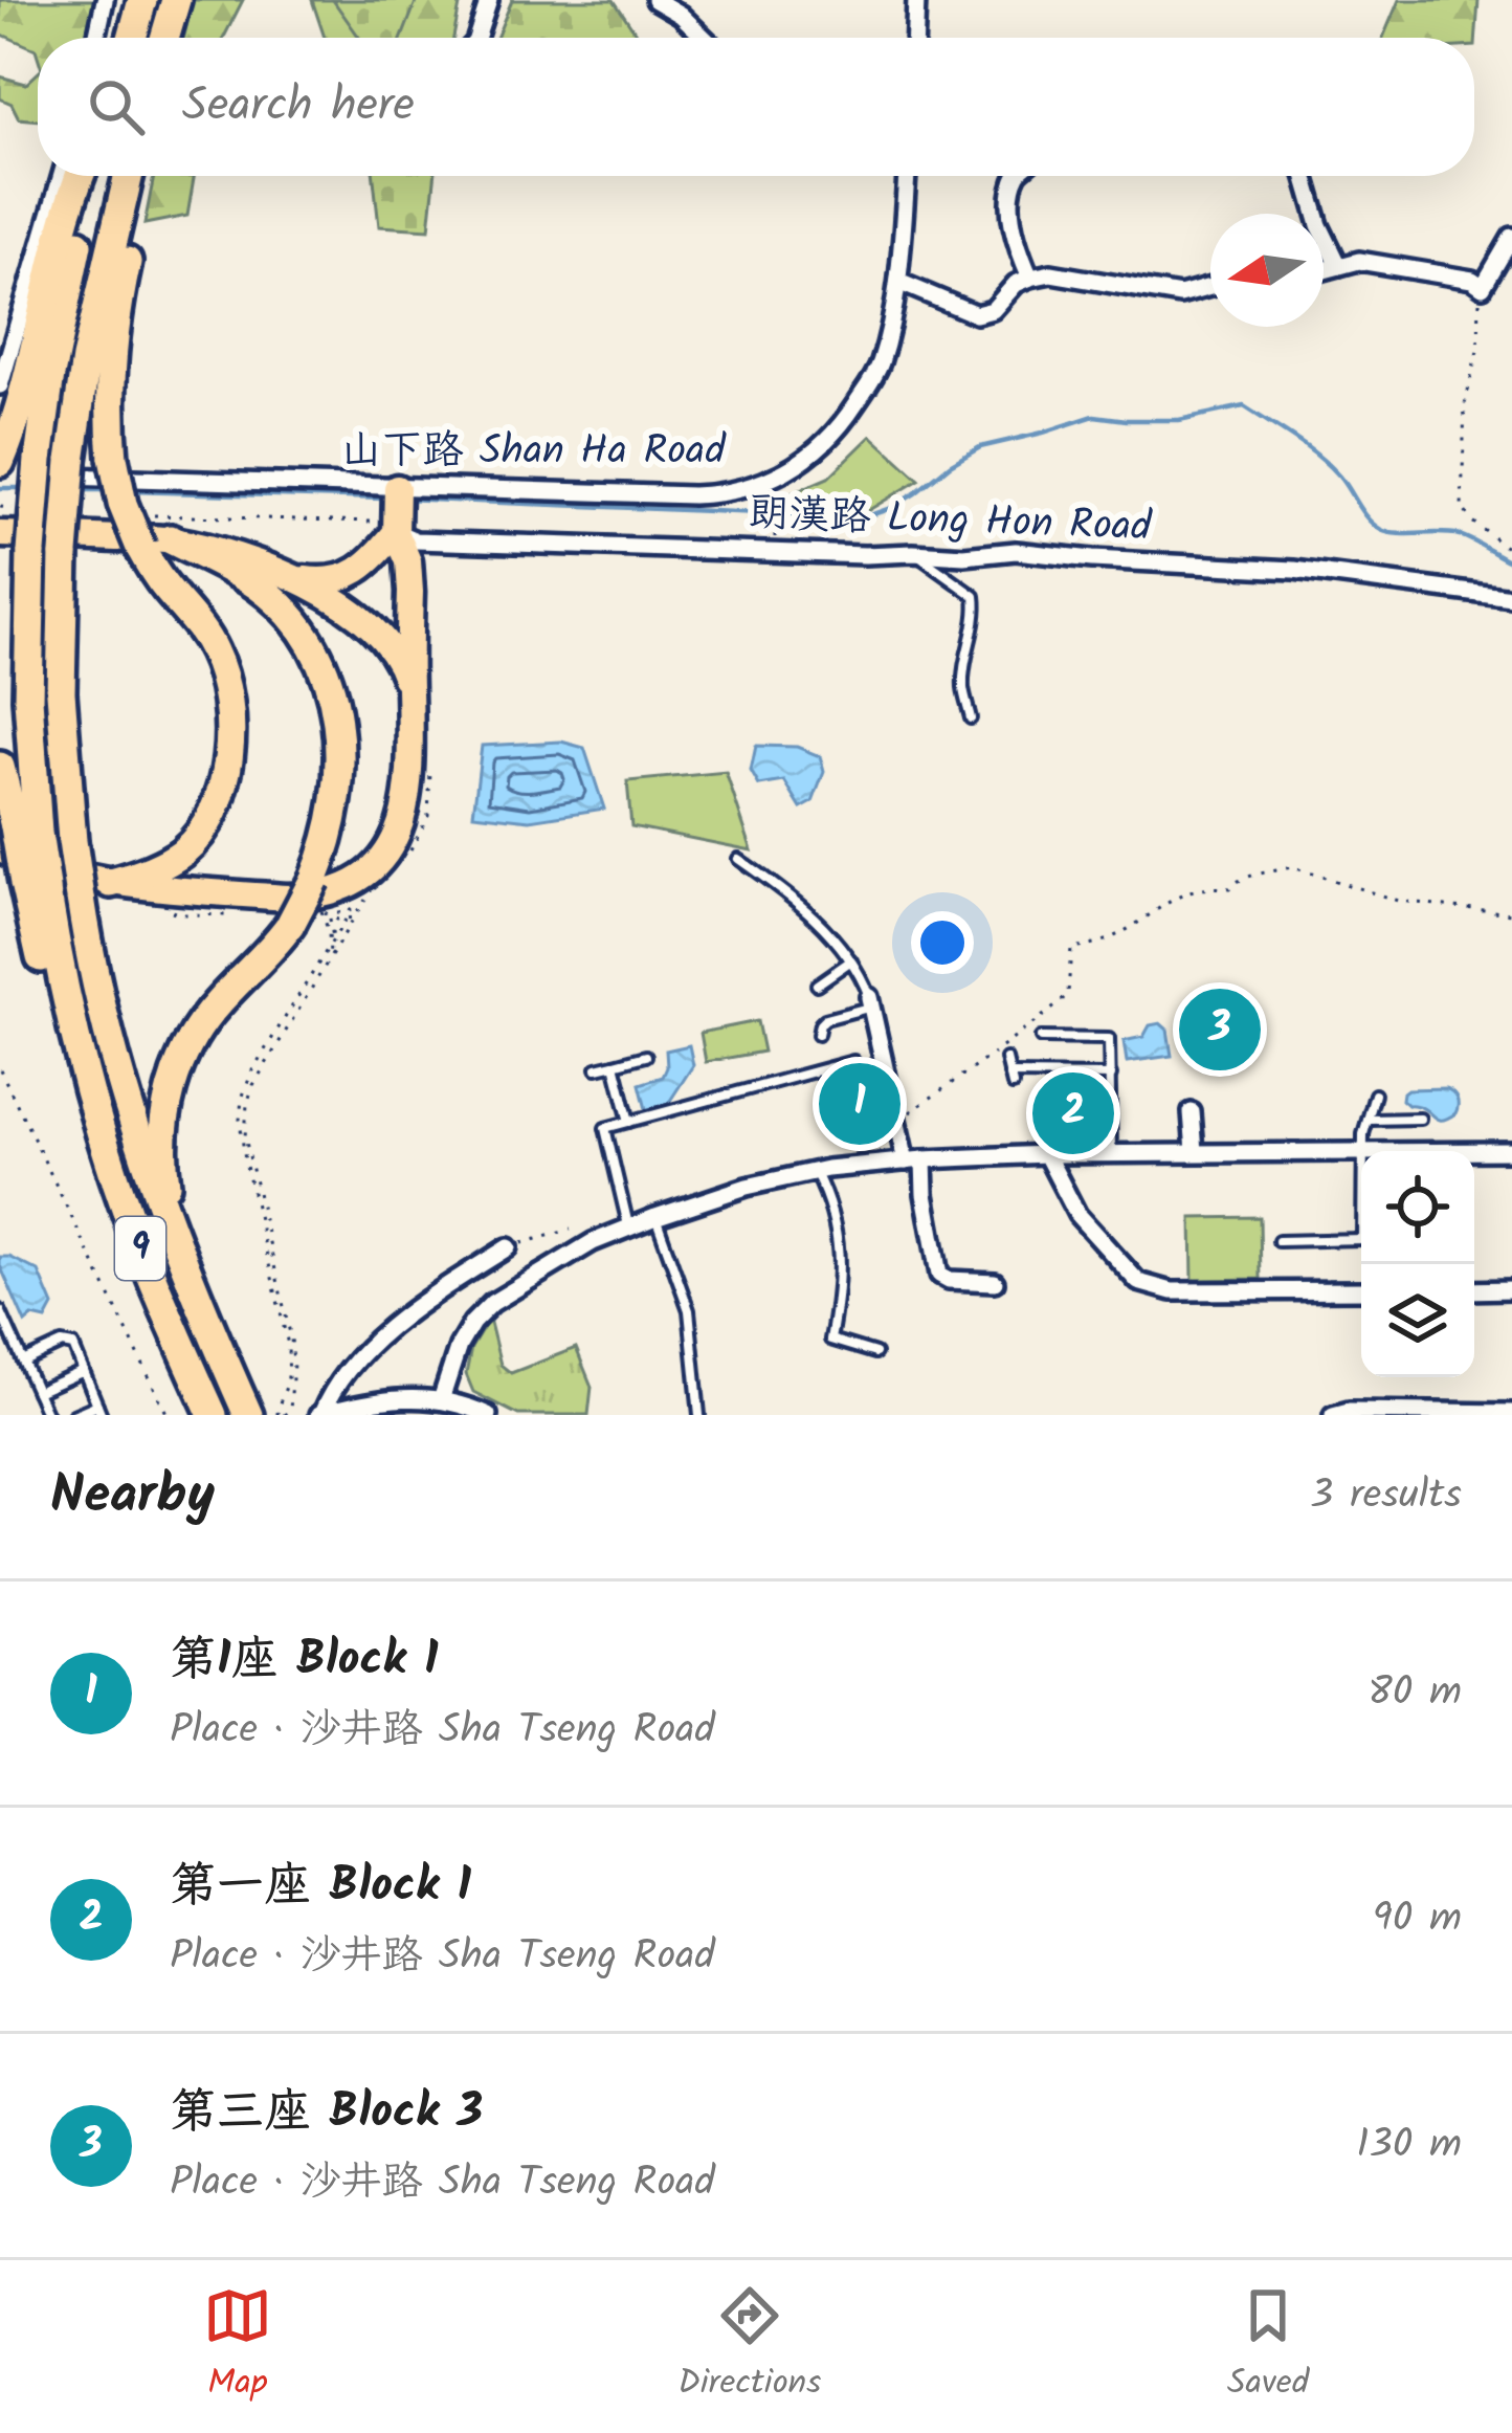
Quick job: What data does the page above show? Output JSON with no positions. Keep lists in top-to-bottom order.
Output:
{
  "streets": {
    "highway": ["9"],
    "street": ["山下路 Shan Ha Road", "朗漢路 Long Hon Road"]
  },
  "crossings": [
    ["山下路 Shan Ha Road", "朗漢路 Long Hon Road"]
  ],
  "north": "left",
  "page": {
    "search": "Search here",
    "pins": ["3", "1", "2"],
    "heading": ["Nearby", "3 results"],
    "list": [
      {
        "mark": "1",
        "name": "第1座 Block 1",
        "note": "Place · 沙井路 Sha Tseng Road",
        "value": "80 m"
      },
      {
        "mark": "2",
        "name": "第一座 Block 1",
        "note": "Place · 沙井路 Sha Tseng Road",
        "value": "90 m"
      },
      {
        "mark": "3",
        "name": "第三座 Block 3",
        "note": "Place · 沙井路 Sha Tseng Road",
        "value": "130 m"
      }
    ],
    "nav": ["Map", "Directions", "Saved"]
  }
}
